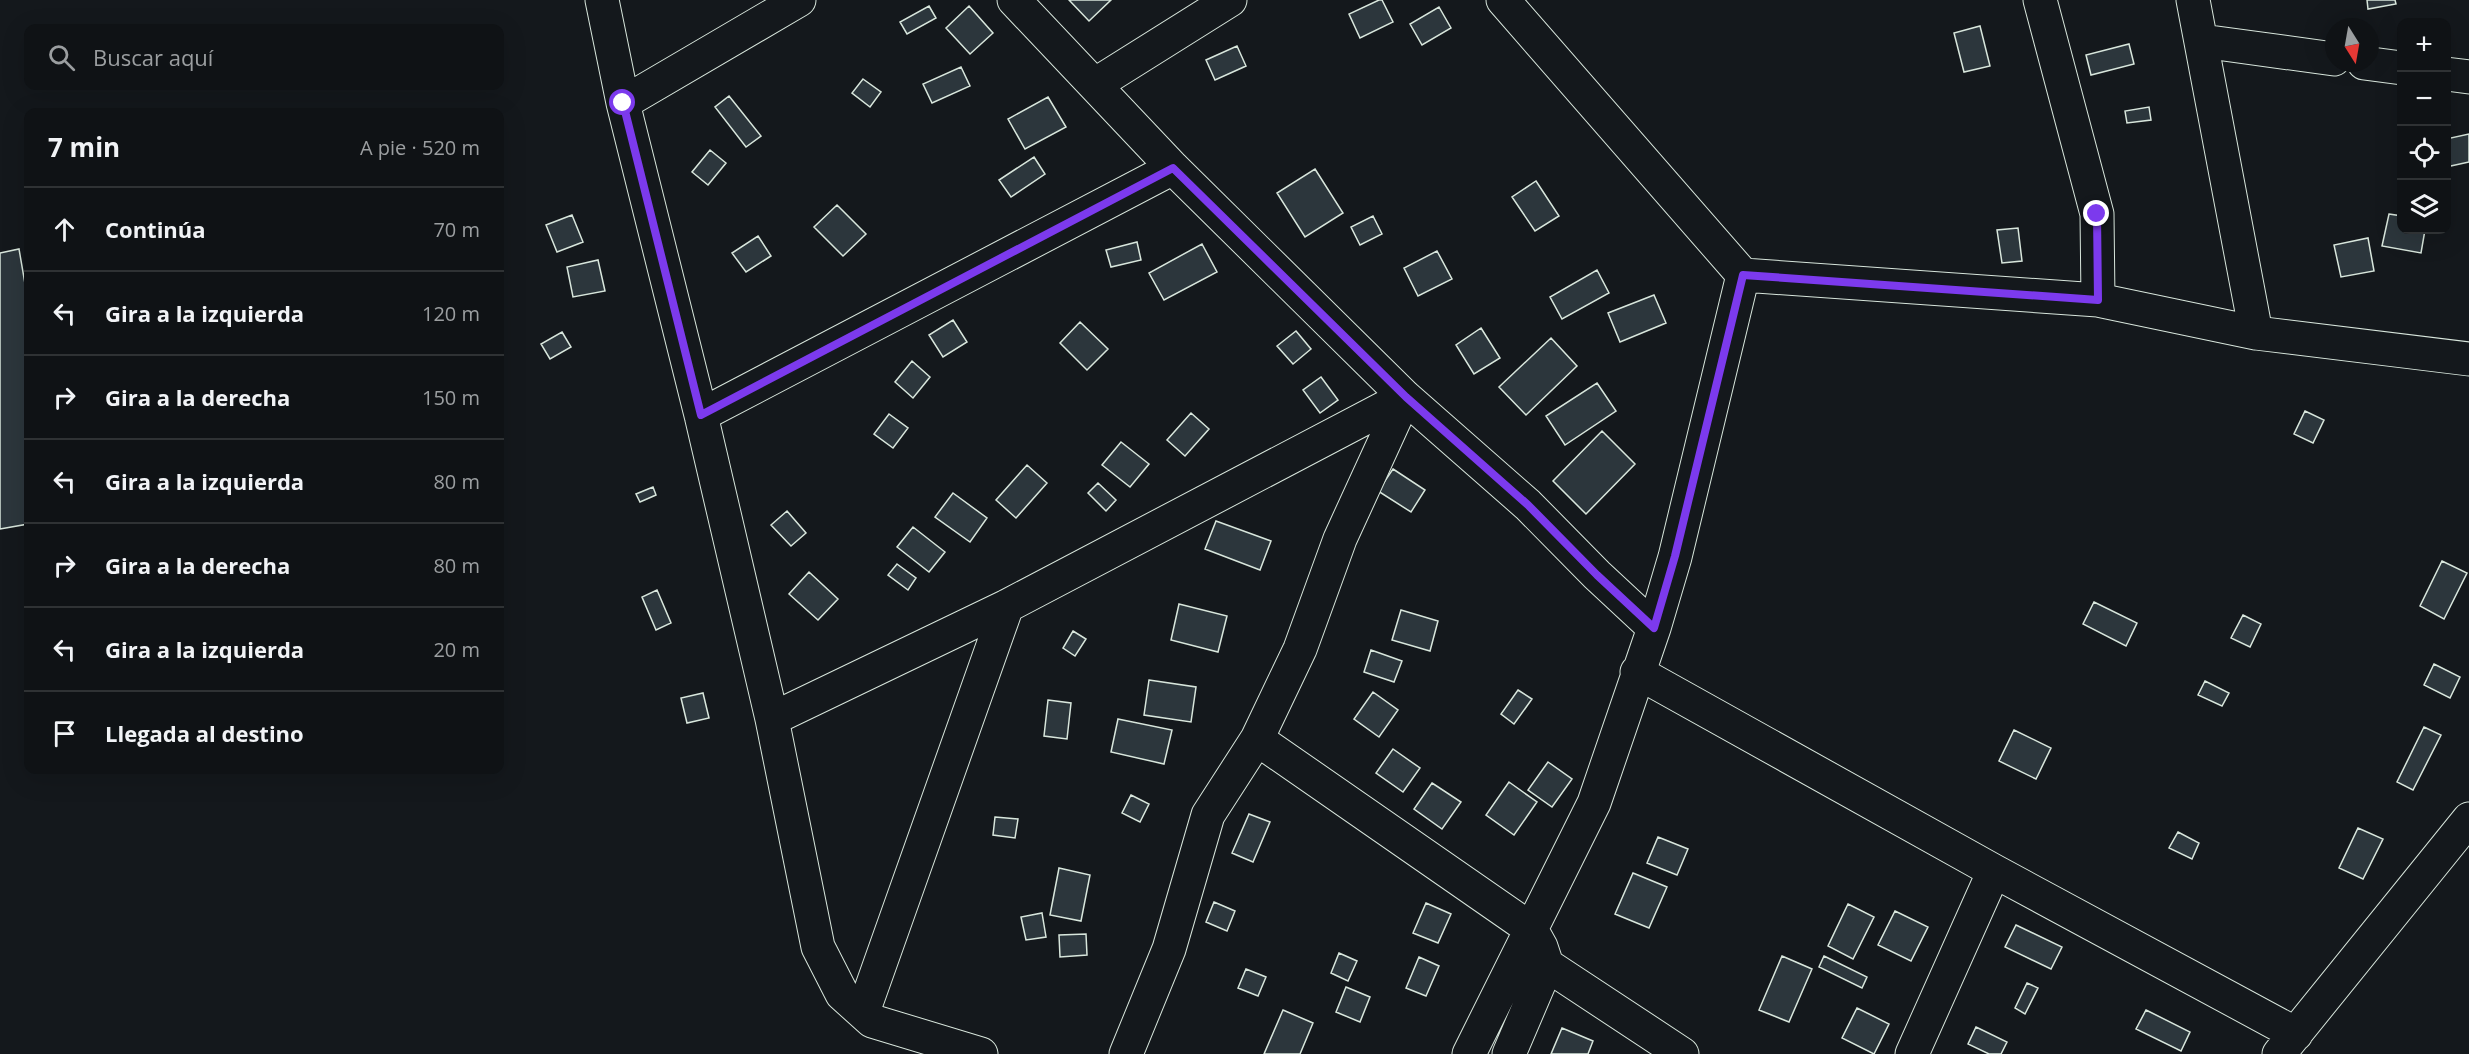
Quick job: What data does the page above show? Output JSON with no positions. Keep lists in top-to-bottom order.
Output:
{
  "north": "bottom",
  "page": {
    "map_buttons": ["+", "−"],
    "search": "Buscar aquí",
    "heading": ["7 min", "A pie · 520 m"],
    "list": [
      ["Continúa", "70 m"],
      ["Gira a la izquierda", "120 m"],
      ["Gira a la derecha", "150 m"],
      ["Gira a la izquierda", "80 m"],
      ["Gira a la derecha", "80 m"],
      ["Gira a la izquierda", "20 m"],
      "Llegada al destino"
    ]
  }
}
